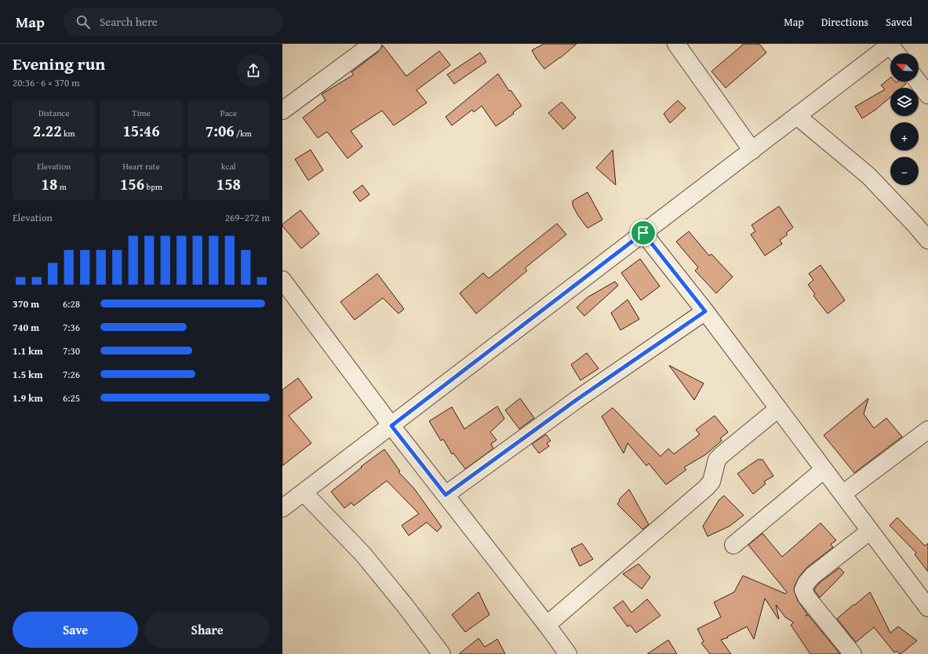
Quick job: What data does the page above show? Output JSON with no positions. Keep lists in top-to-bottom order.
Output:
{
  "north": "top left",
  "page": {
    "header": "Map",
    "search": "Search here",
    "nav": ["Map", "Directions", "Saved"],
    "heading": ["Evening run", "20:36 · 6 × 370 m"],
    "map_buttons": ["+", "−"],
    "stats": [
      ["Distance", "2.22 km"],
      ["Time", "15:46"],
      ["Pace", "7:06 /km"],
      ["Elevation", "18 m"],
      ["Heart rate", "156 bpm"],
      ["kcal", "158"]
    ],
    "chart": ["Elevation", "269–272 m"],
    "list": [
      {
        "name": "370 m",
        "note": "6:28"
      },
      {
        "name": "740 m",
        "note": "7:36"
      },
      {
        "name": "1.1 km",
        "note": "7:30"
      },
      {
        "name": "1.5 km",
        "note": "7:26"
      },
      {
        "name": "1.9 km",
        "note": "6:25"
      }
    ],
    "buttons": ["Save", "Share"]
  }
}
